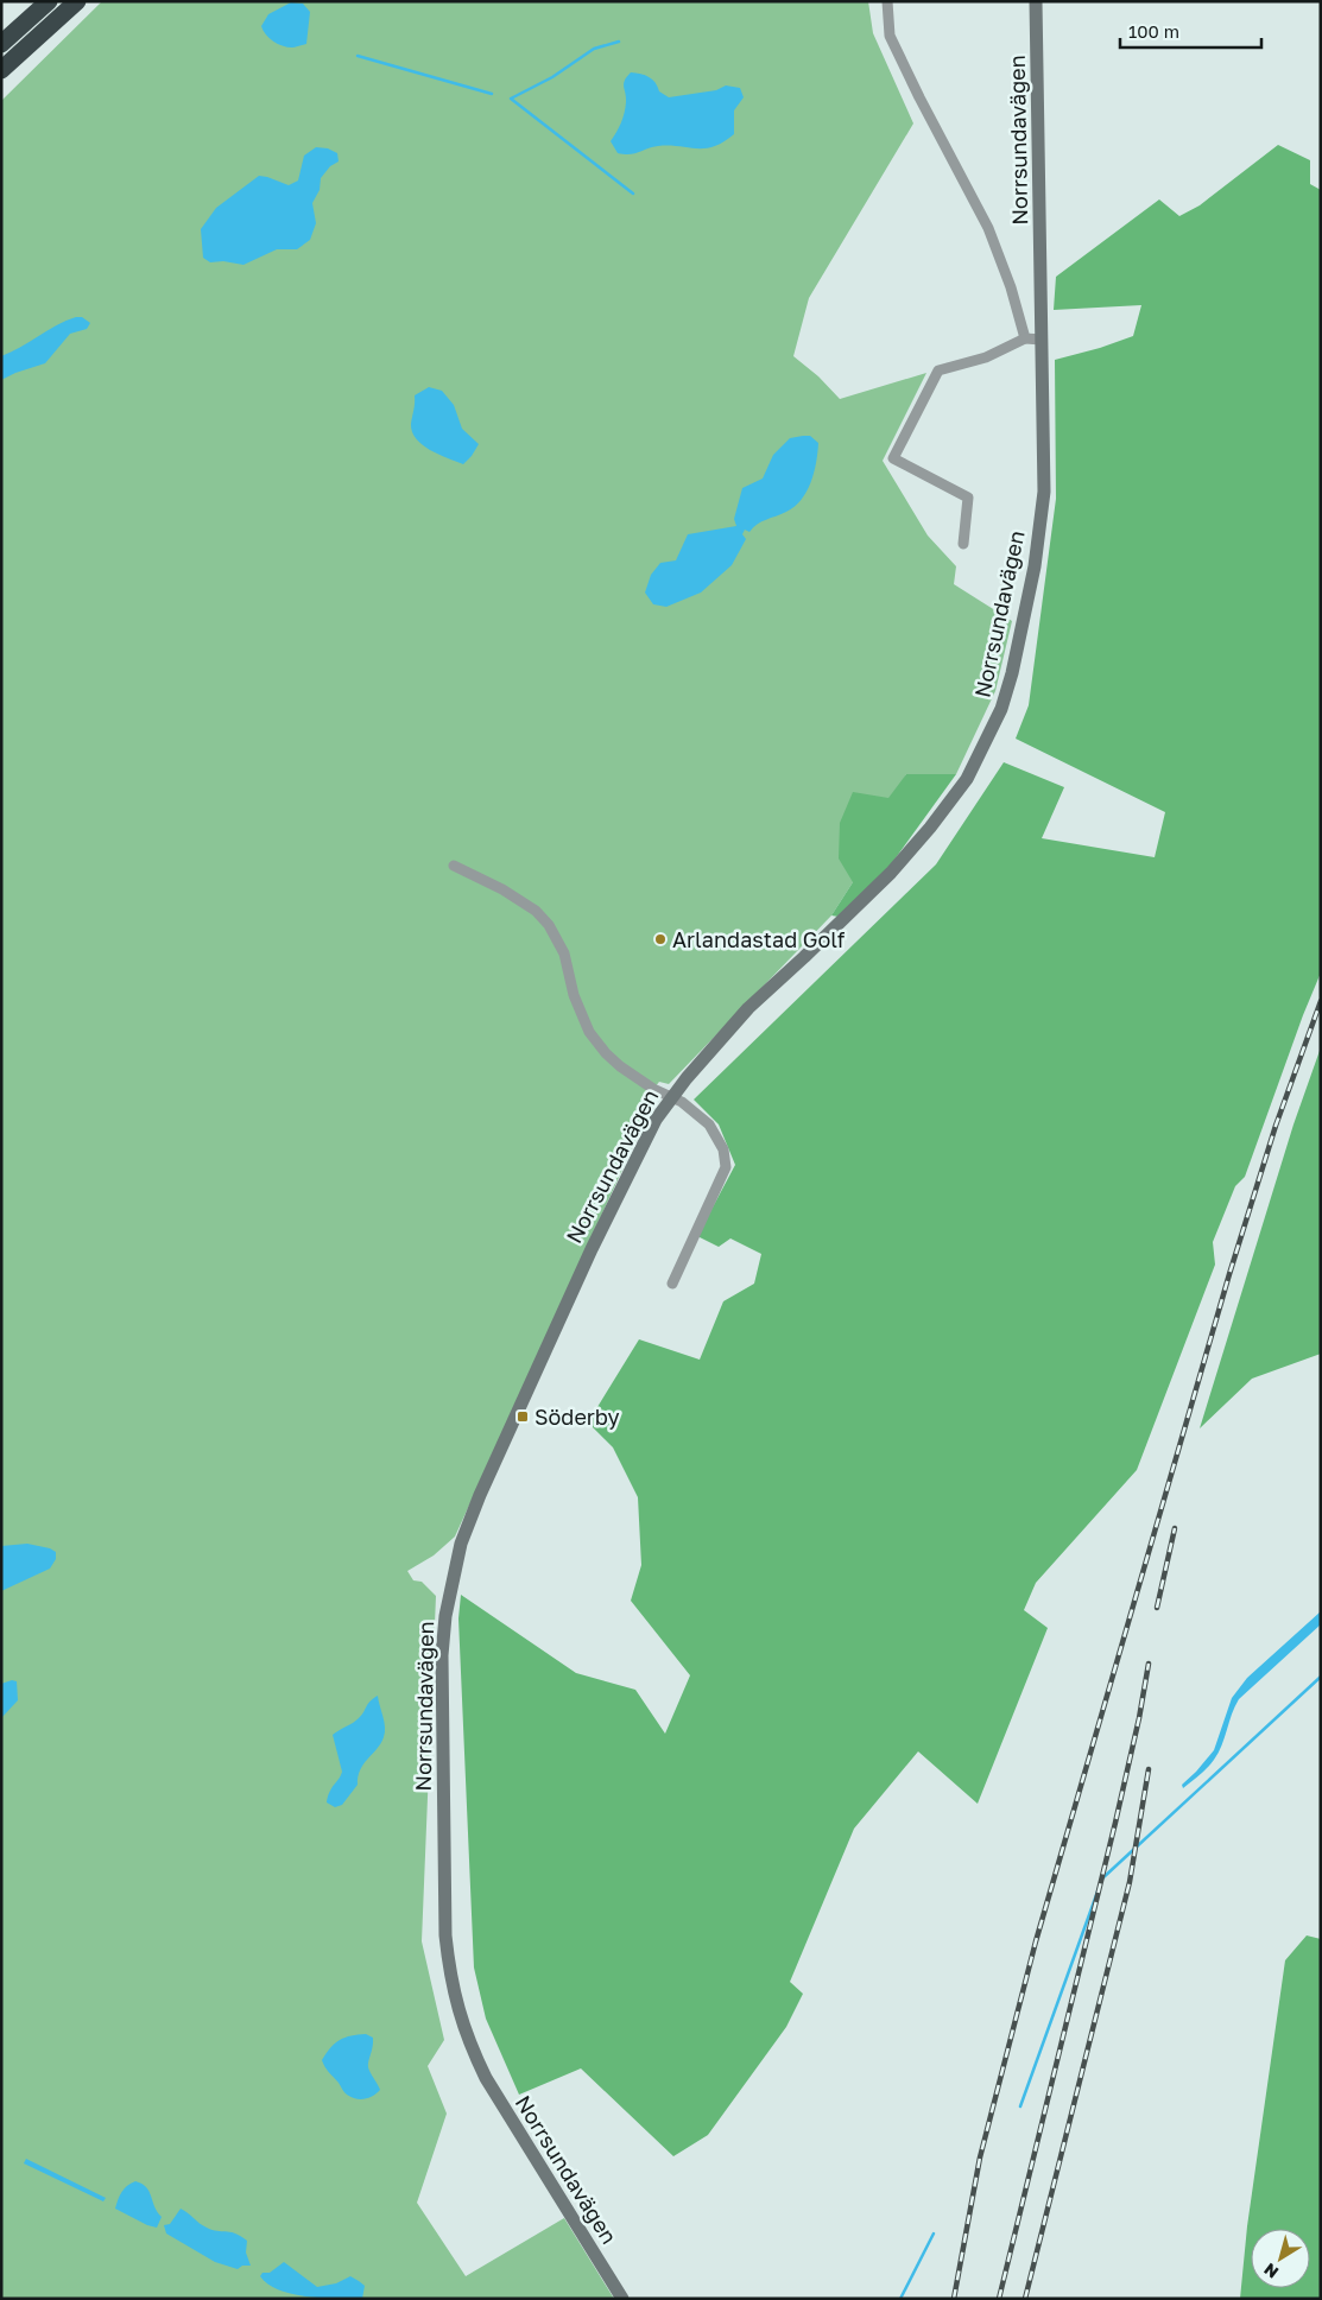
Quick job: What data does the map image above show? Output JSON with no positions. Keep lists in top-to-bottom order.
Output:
{
  "streets": {
    "street": ["Norrsundavägen"]
  },
  "places": {
    "other": ["Arlandastad Golf"],
    "transit": ["Söderby"]
  },
  "scale_bar": "100 m",
  "north": "bottom left"
}
